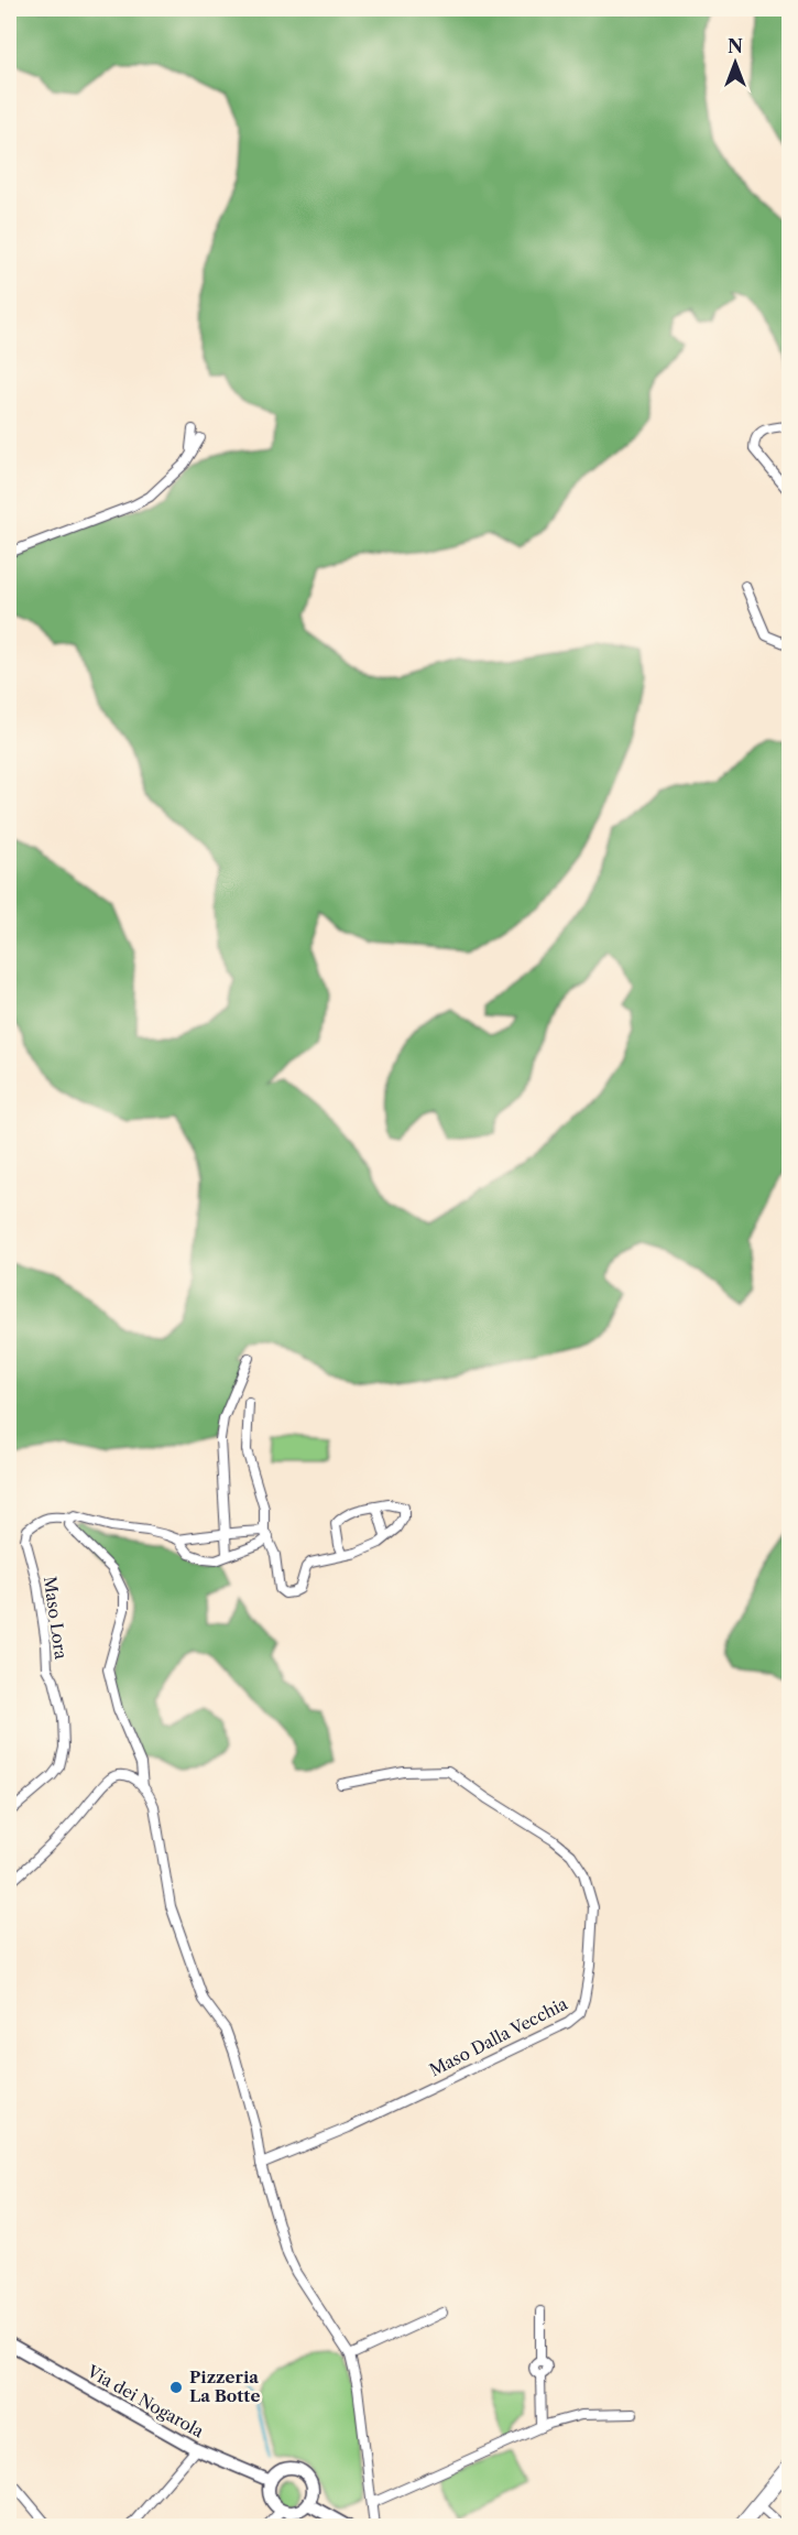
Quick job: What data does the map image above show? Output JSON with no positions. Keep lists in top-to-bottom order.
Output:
{
  "streets": {
    "street": ["Maso Lora", "Maso Dalla Vecchia", "Via dei Nogarola"]
  },
  "places": ["Pizzeria La Botte"],
  "north": "top"
}
